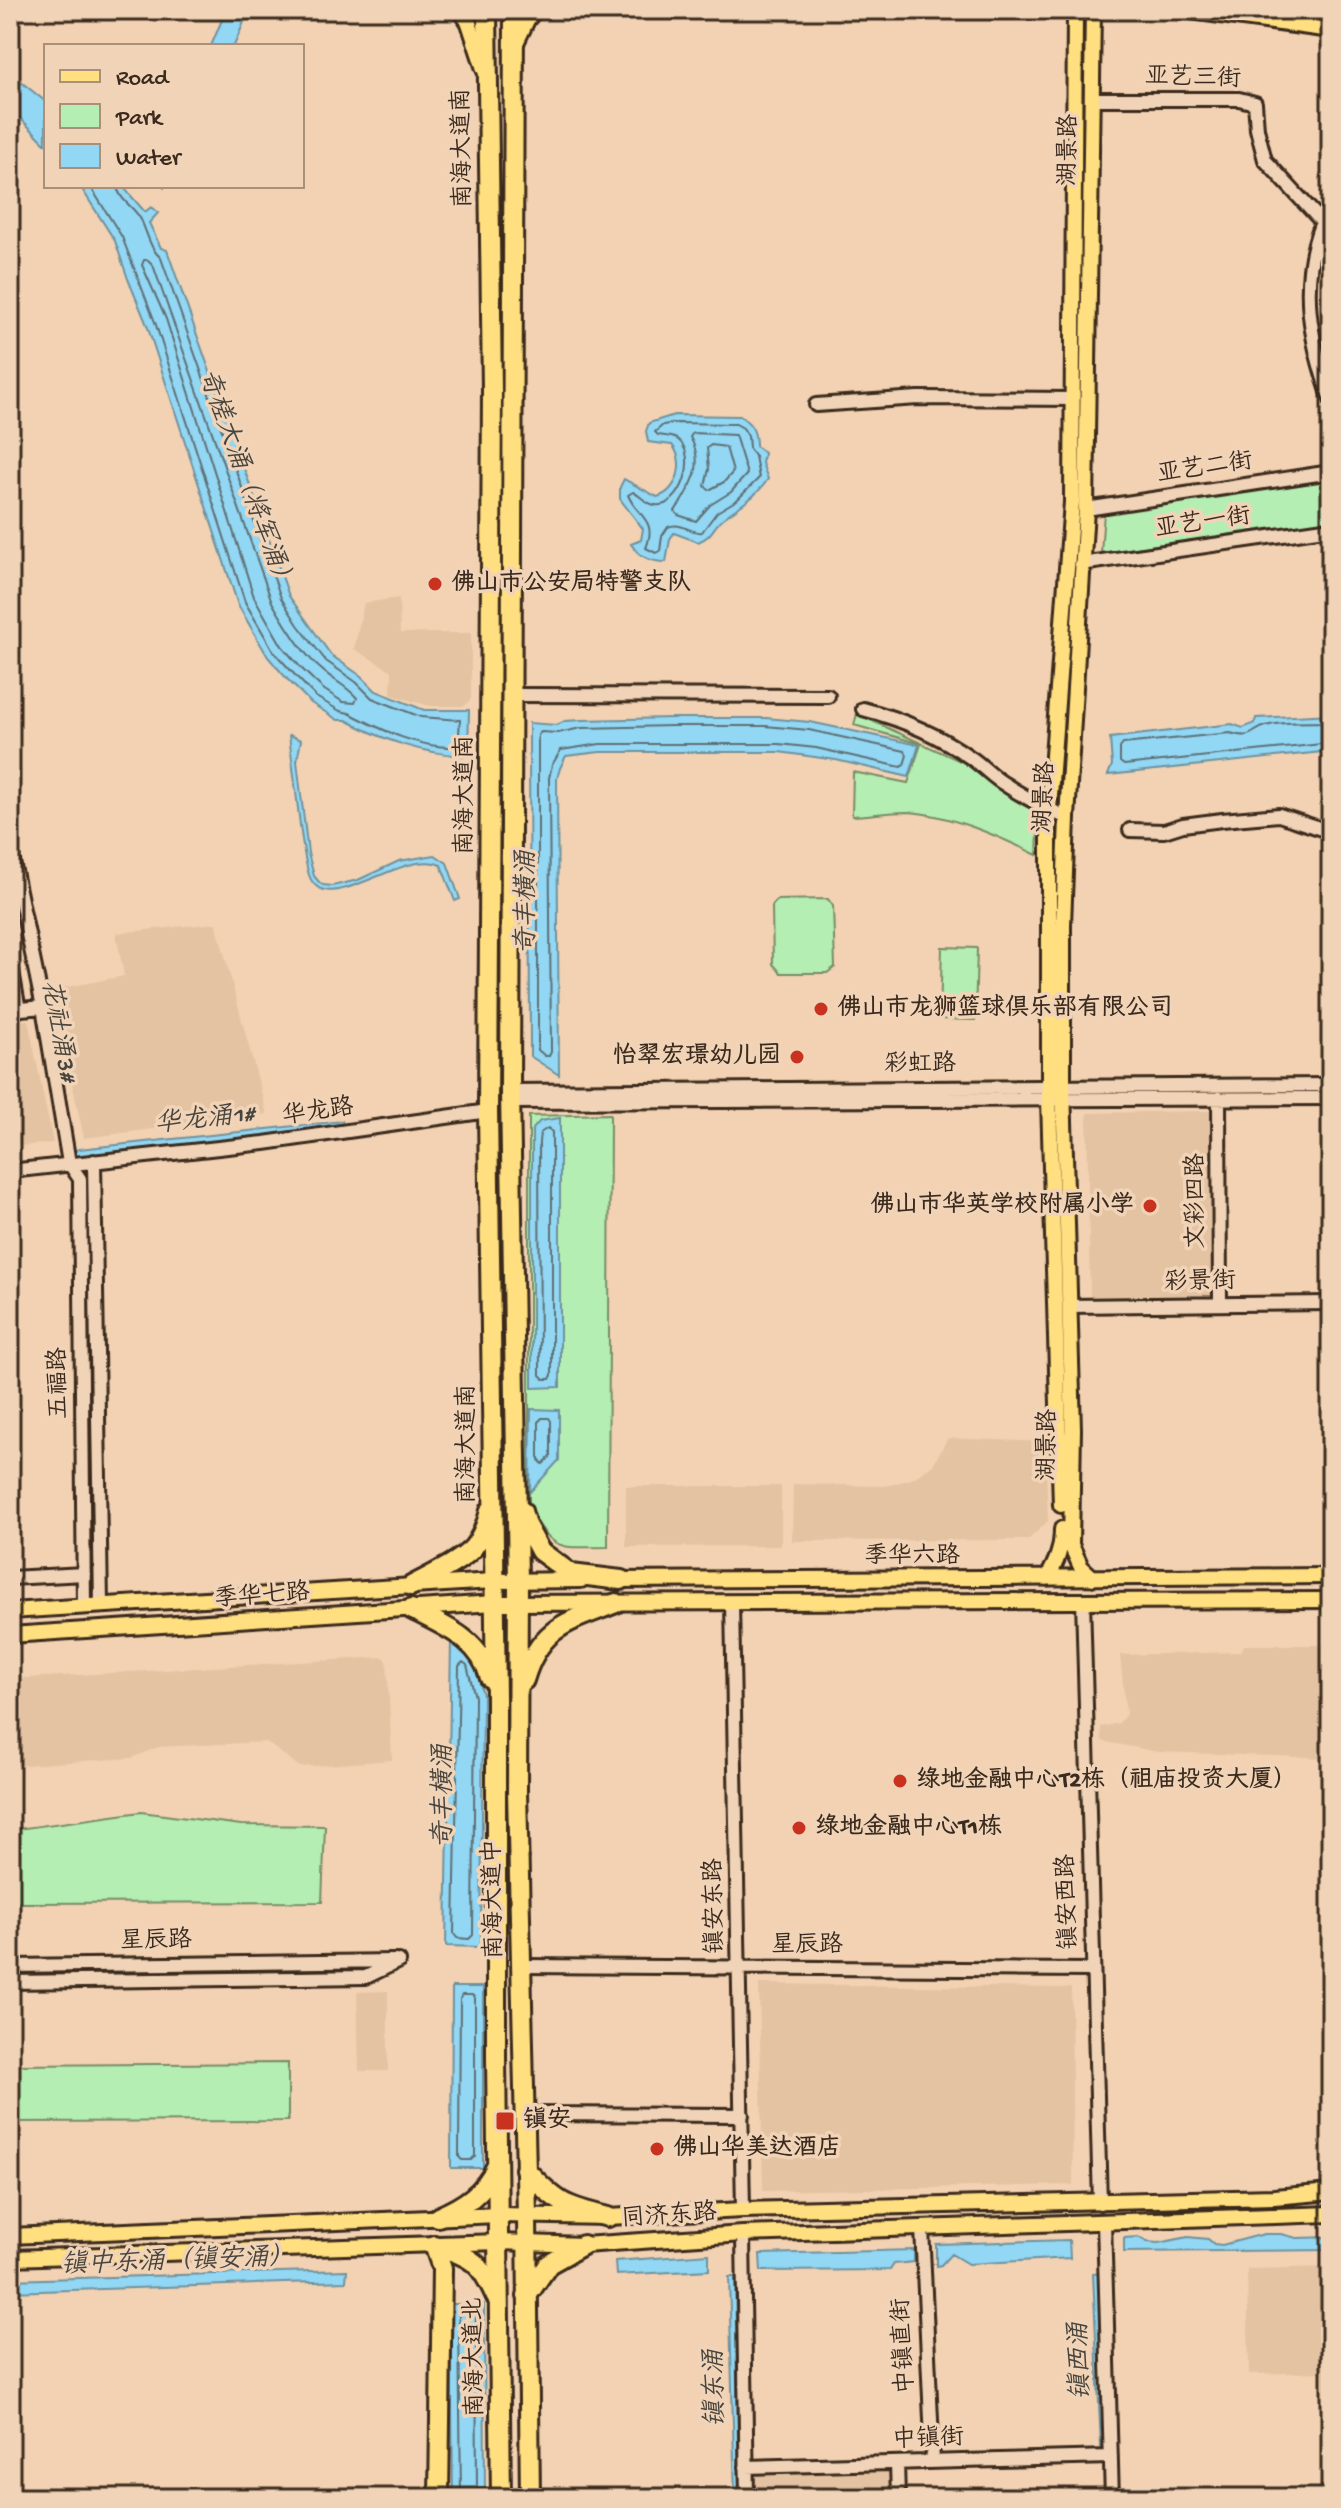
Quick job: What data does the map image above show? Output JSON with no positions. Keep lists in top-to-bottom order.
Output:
{
  "streets": {
    "highway": ["南海大道南", "南海大道中", "南海大道北"],
    "main road": [
      "湖景路",
      "季华六路",
      "季华七路",
      "同济东路"
    ],
    "street": [
      "亚艺三街",
      "亚艺二街",
      "亚艺一街",
      "彩虹路",
      "华龙路",
      "文彩四路",
      "彩景街",
      "五福路",
      "镇安西路",
      "镇安东路",
      "星辰路",
      "中镇直街",
      "中镇街"
    ]
  },
  "crossings": [
    ["亚艺三街", "湖景路"],
    ["南海大道南", "彩虹路"],
    ["南海大道南", "华龙路"],
    ["南海大道南", "季华六路"],
    ["南海大道南", "季华七路"],
    ["南海大道南", "南海大道中"],
    ["湖景路", "亚艺二街"],
    ["湖景路", "亚艺一街"],
    ["湖景路", "彩虹路"],
    ["湖景路", "彩景街"],
    ["湖景路", "季华六路"],
    ["彩虹路", "文彩四路"],
    ["华龙路", "五福路"],
    ["文彩四路", "彩景街"],
    ["五福路", "季华七路"],
    ["季华六路", "季华七路"],
    ["季华六路", "南海大道中"],
    ["季华六路", "镇安西路"],
    ["季华六路", "镇安东路"],
    ["季华七路", "南海大道中"],
    ["南海大道中", "星辰路"],
    ["南海大道中", "同济东路"],
    ["南海大道中", "南海大道北"],
    ["镇安西路", "星辰路"],
    ["镇安西路", "同济东路"],
    ["镇安东路", "星辰路"],
    ["镇安东路", "同济东路"],
    ["同济东路", "中镇直街"],
    ["同济东路", "南海大道北"],
    ["中镇直街", "中镇街"]
  ],
  "water": [
    "奇槎大涌（将军涌）",
    "奇丰横涌",
    "花社涌3#",
    "华龙涌1#",
    "镇中东涌（镇安涌）",
    "镇西涌",
    "镇东涌"
  ],
  "places": {
    "other": [
      "佛山市公安局特警支队",
      "佛山市龙狮篮球俱乐部有限公司",
      "怡翠宏璟幼儿园",
      "佛山市华英学校附属小学",
      "绿地金融中心T2栋（祖庙投资大厦）",
      "绿地金融中心T1栋",
      "佛山华美达酒店"
    ],
    "transit": ["镇安"]
  },
  "legend": ["Road", "Park", "Water"]
}
